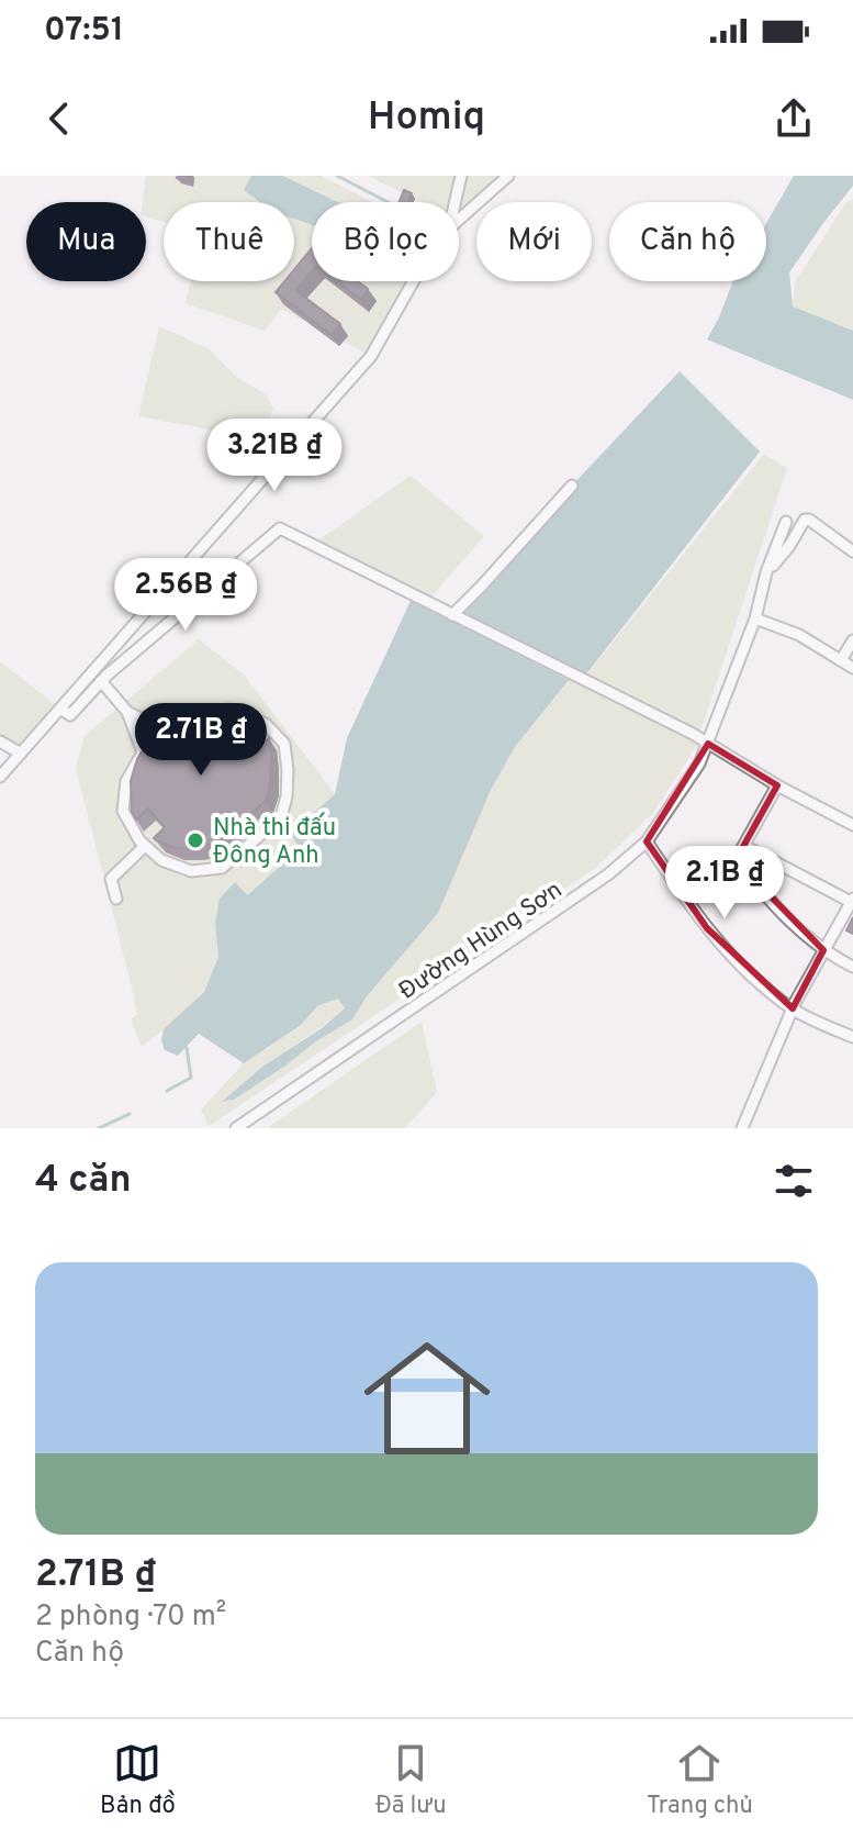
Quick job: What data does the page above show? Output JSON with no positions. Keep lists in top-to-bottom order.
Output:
{
  "streets": {
    "street": ["Đường Hùng Sơn"]
  },
  "places": ["Nhà thi đấu Đông Anh"],
  "page": {
    "status": "07:51",
    "header": "Homiq",
    "chip": [
      "Mua",
      "Thuê",
      "Bộ lọc",
      "Mới",
      "Căn hộ"
    ],
    "price": [
      "3.21B ₫",
      "2.56B ₫",
      "2.71B ₫",
      "2.1B ₫"
    ],
    "heading": "4 căn",
    "list": [
      {
        "name": "2.71B ₫",
        "note": "2 phòng · 70 m² · Căn hộ"
      }
    ],
    "tabs": ["Bản đồ", "Đã lưu", "Trang chủ"]
  }
}
